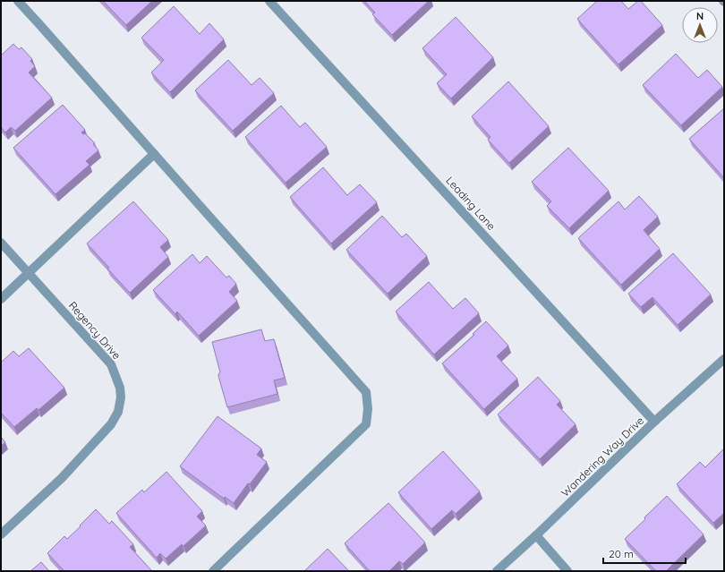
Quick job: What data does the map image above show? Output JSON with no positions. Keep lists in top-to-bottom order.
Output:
{
  "streets": {
    "street": ["Leading Lane", "Regency Drive", "Wandering Way Drive"]
  },
  "crossings": [
    ["Leading Lane", "Wandering Way Drive"]
  ],
  "scale_bar": "20 m",
  "north": "top"
}
